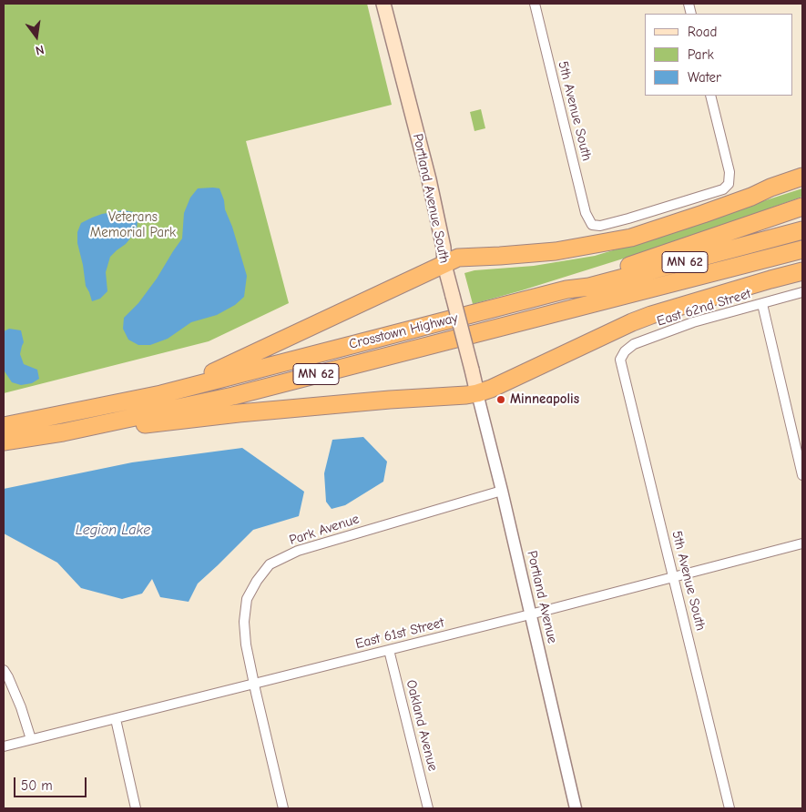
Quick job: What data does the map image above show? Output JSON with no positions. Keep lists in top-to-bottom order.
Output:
{
  "streets": {
    "highway": ["MN 62", "Crosstown Highway"],
    "main road": ["Portland Avenue South"],
    "street": [
      "5th Avenue South",
      "East 62nd Street",
      "Park Avenue",
      "Portland Avenue",
      "East 61st Street",
      "Oakland Avenue"
    ]
  },
  "crossings": [
    ["5th Avenue South", "East 62nd Street"],
    ["5th Avenue South", "East 61st Street"],
    ["Portland Avenue South", "Portland Avenue"],
    ["Park Avenue", "Portland Avenue"],
    ["Park Avenue", "East 61st Street"],
    ["Portland Avenue", "East 61st Street"],
    ["East 61st Street", "Oakland Avenue"]
  ],
  "water": ["Legion Lake"],
  "parks": ["Veterans Memorial Park"],
  "places": ["Minneapolis"],
  "legend": ["Road", "Park", "Water"],
  "scale_bar": "50 m",
  "north": "bottom"
}
